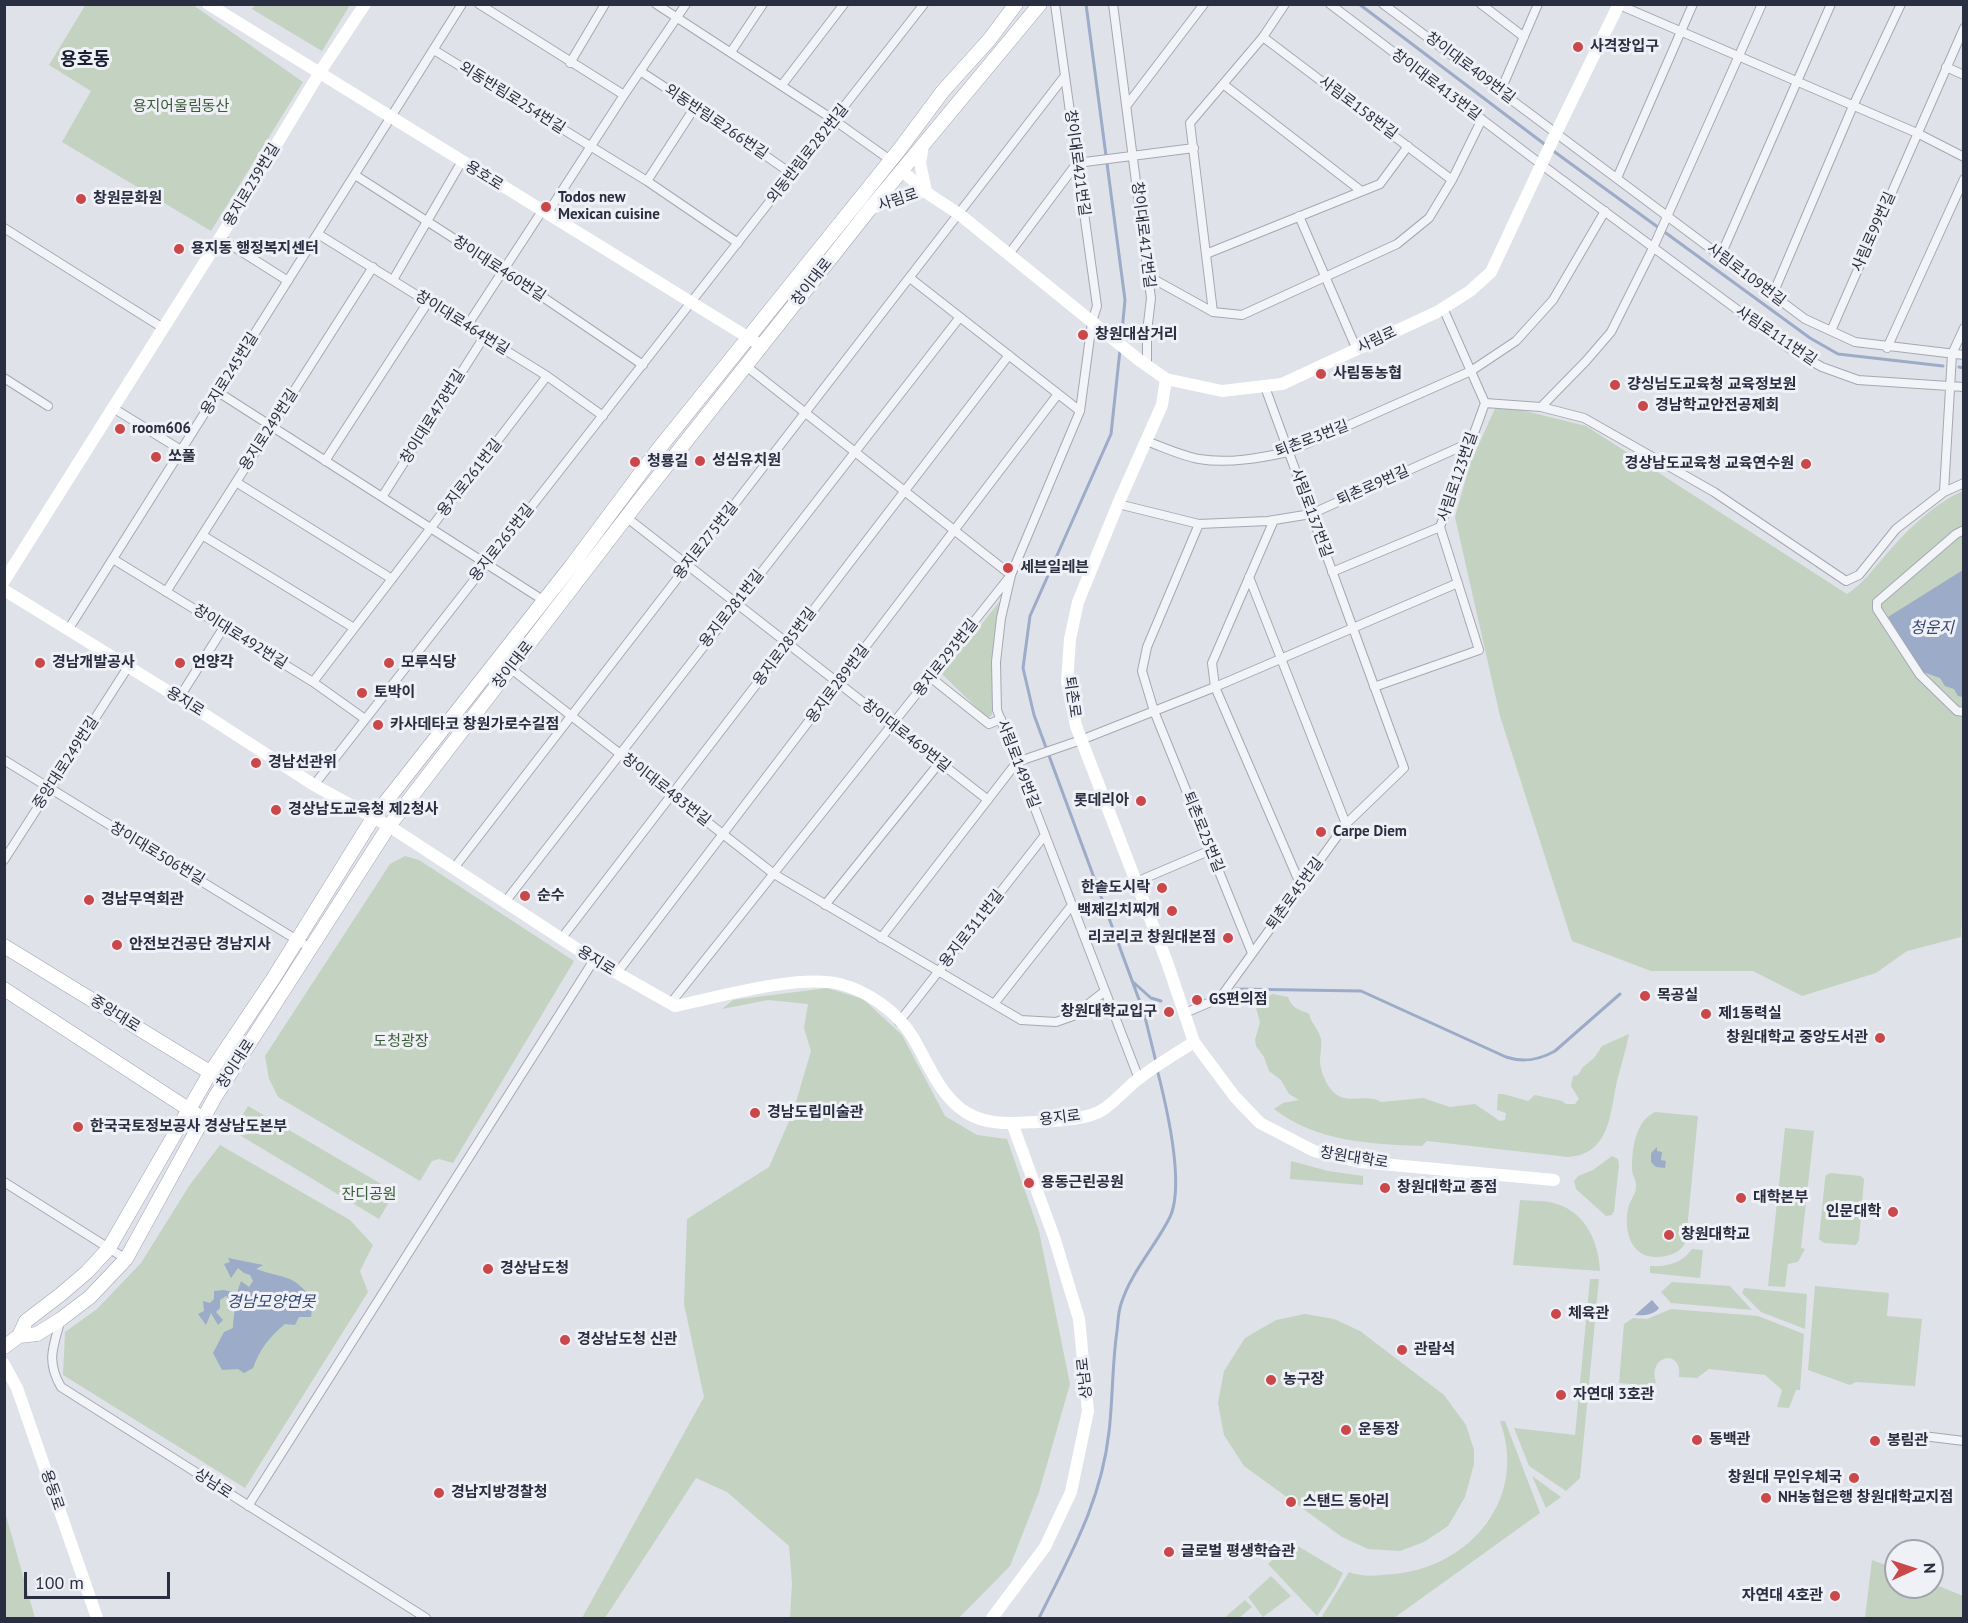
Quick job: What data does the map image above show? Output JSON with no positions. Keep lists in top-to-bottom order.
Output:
{
  "streets": {
    "main road": ["창이대로", "중앙대로"],
    "street": [
      "창이대로409번길",
      "창이대로413번길",
      "외동반림로254번길",
      "사림로158번길",
      "외동반림로266번길",
      "외동반림로282번길",
      "창이대로421번길",
      "용호로",
      "용지로239번길",
      "사림로",
      "사림로99번길",
      "창이대로417번길",
      "창이대로460번길",
      "사림로109번길",
      "창이대로464번길",
      "사림로111번길",
      "용지로245번길",
      "창이대로478번길",
      "용지로249번길",
      "퇴촌로3번길",
      "사림로123번길",
      "용지로261번길",
      "퇴촌로9번길",
      "사림로137번길",
      "용지로275번길",
      "용지로265번길",
      "용지로281번길",
      "창이대로492번길",
      "용지로285번길",
      "용지로293번길",
      "용지로289번길",
      "퇴촌로",
      "용지로",
      "창이대로469번길",
      "중앙대로249번길",
      "사림로149번길",
      "창이대로483번길",
      "퇴촌로25번길",
      "창이대로506번길",
      "퇴촌로45번길",
      "용지로311번길",
      "창원대학로",
      "상남로",
      "용동로"
    ]
  },
  "crossings": [
    ["창이대로409번길", "사림로"],
    ["창이대로409번길", "사림로109번길"],
    ["창이대로413번길", "사림로"],
    ["창이대로413번길", "사림로111번길"],
    ["외동반림로266번길", "외동반림로282번길"],
    ["외동반림로282번길", "용호로"],
    ["외동반림로282번길", "용지로265번길"],
    ["창이대로421번길", "사림로"],
    ["창이대로421번길", "사림로149번길"],
    ["용호로", "용지로239번길"],
    ["용호로", "창이대로"],
    ["용호로", "용지로245번길"],
    ["용호로", "용지로265번길"],
    ["사림로", "창이대로417번길"],
    ["사림로", "사림로109번길"],
    ["사림로", "창이대로"],
    ["사림로", "사림로111번길"],
    ["사림로", "사림로137번길"],
    ["사림로", "용지로275번길"],
    ["사림로", "퇴촌로"],
    ["사림로", "사림로149번길"],
    ["사림로99번길", "사림로109번길"],
    ["창이대로460번길", "용지로245번길"],
    ["창이대로460번길", "용지로265번길"],
    ["창이대로", "용지로"],
    ["창이대로", "창이대로469번길"],
    ["창이대로", "창이대로483번길"],
    ["창이대로", "창이대로506번길"],
    ["창이대로", "중앙대로"],
    ["창이대로", "상남로"],
    ["창이대로464번길", "용지로245번길"],
    ["창이대로464번길", "창이대로478번길"],
    ["창이대로464번길", "용지로249번길"],
    ["창이대로464번길", "용지로261번길"],
    ["창이대로464번길", "용지로265번길"],
    ["용지로245번길", "창이대로492번길"],
    ["용지로245번길", "용지로"],
    ["용지로249번길", "창이대로492번길"],
    ["퇴촌로3번길", "사림로137번길"],
    ["퇴촌로3번길", "퇴촌로"],
    ["사림로123번길", "퇴촌로9번길"],
    ["사림로123번길", "사림로137번길"],
    ["용지로261번길", "창이대로492번길"],
    ["퇴촌로9번길", "사림로137번길"],
    ["퇴촌로9번길", "퇴촌로"],
    ["사림로137번길", "퇴촌로45번길"],
    ["용지로275번길", "용지로"],
    ["용지로275번길", "창이대로469번길"],
    ["용지로275번길", "창이대로483번길"],
    ["용지로265번길", "창이대로492번길"],
    ["용지로265번길", "용지로"],
    ["용지로281번길", "용지로"],
    ["용지로281번길", "창이대로469번길"],
    ["용지로281번길", "창이대로483번길"],
    ["용지로285번길", "용지로"],
    ["용지로285번길", "창이대로469번길"],
    ["용지로285번길", "창이대로483번길"],
    ["용지로293번길", "용지로"],
    ["용지로293번길", "창이대로469번길"],
    ["용지로293번길", "사림로149번길"],
    ["용지로293번길", "창이대로483번길"],
    ["용지로289번길", "용지로"],
    ["용지로289번길", "창이대로469번길"],
    ["용지로289번길", "창이대로483번길"],
    ["퇴촌로", "퇴촌로45번길"],
    ["퇴촌로", "창원대학로"],
    ["용지로", "중앙대로249번길"],
    ["용지로", "사림로149번길"],
    ["용지로", "용지로311번길"],
    ["용지로", "창원대학로"],
    ["용지로", "상남로"],
    ["중앙대로249번길", "창이대로506번길"],
    ["사림로149번길", "창이대로483번길"],
    ["사림로149번길", "용지로311번길"],
    ["창이대로483번길", "용지로311번길"],
    ["퇴촌로25번길", "퇴촌로45번길"],
    ["퇴촌로45번길", "창원대학로"]
  ],
  "districts": ["용호동"],
  "water": ["청운지", "경남모양연못"],
  "parks": ["용지어울림동산", "도청광장", "잔디공원"],
  "places": [
    "사격장입구",
    "창원문화원",
    "Todos new Mexican cuisine",
    "용지동 행정복지센터",
    "창원대삼거리",
    "사림동농협",
    "걍싱님도교육청 교육정보원",
    "경남학교안전공제회",
    "room606",
    "쏘풀",
    "성심유치원",
    "청룡길",
    "경상남도교육청 교육연수원",
    "세븐일레븐",
    "경남개발공사",
    "언양각",
    "모루식당",
    "토박이",
    "카사데타코 창원가로수길점",
    "경남선관위",
    "롯데리아",
    "경상남도교육청 제2청사",
    "Carpe Diem",
    "한솥도시락",
    "순수",
    "경남무역회관",
    "백제김치찌개",
    "리코리코 창원대본점",
    "안전보건공단 경남지사",
    "목공실",
    "GS편의점",
    "창원대학교입구",
    "제1동력실",
    "창원대학교 중앙도서관",
    "경남도립미술관",
    "한국국토정보공사 경상남도본부",
    "용동근린공원",
    "창원대학교 종점",
    "대학본부",
    "인문대학",
    "창원대학교",
    "경상남도청",
    "체육관",
    "경상남도청 신관",
    "관람석",
    "농구장",
    "자연대 3호관",
    "운동장",
    "동백관",
    "봉림관",
    "창원대 무인우체국",
    "경남지방경찰청",
    "NH농협은행 창원대학교지점",
    "스탠드 동아리",
    "글로벌 평생학습관",
    "자연대 4호관"
  ],
  "scale_bar": "100 m",
  "north": "right"
}
